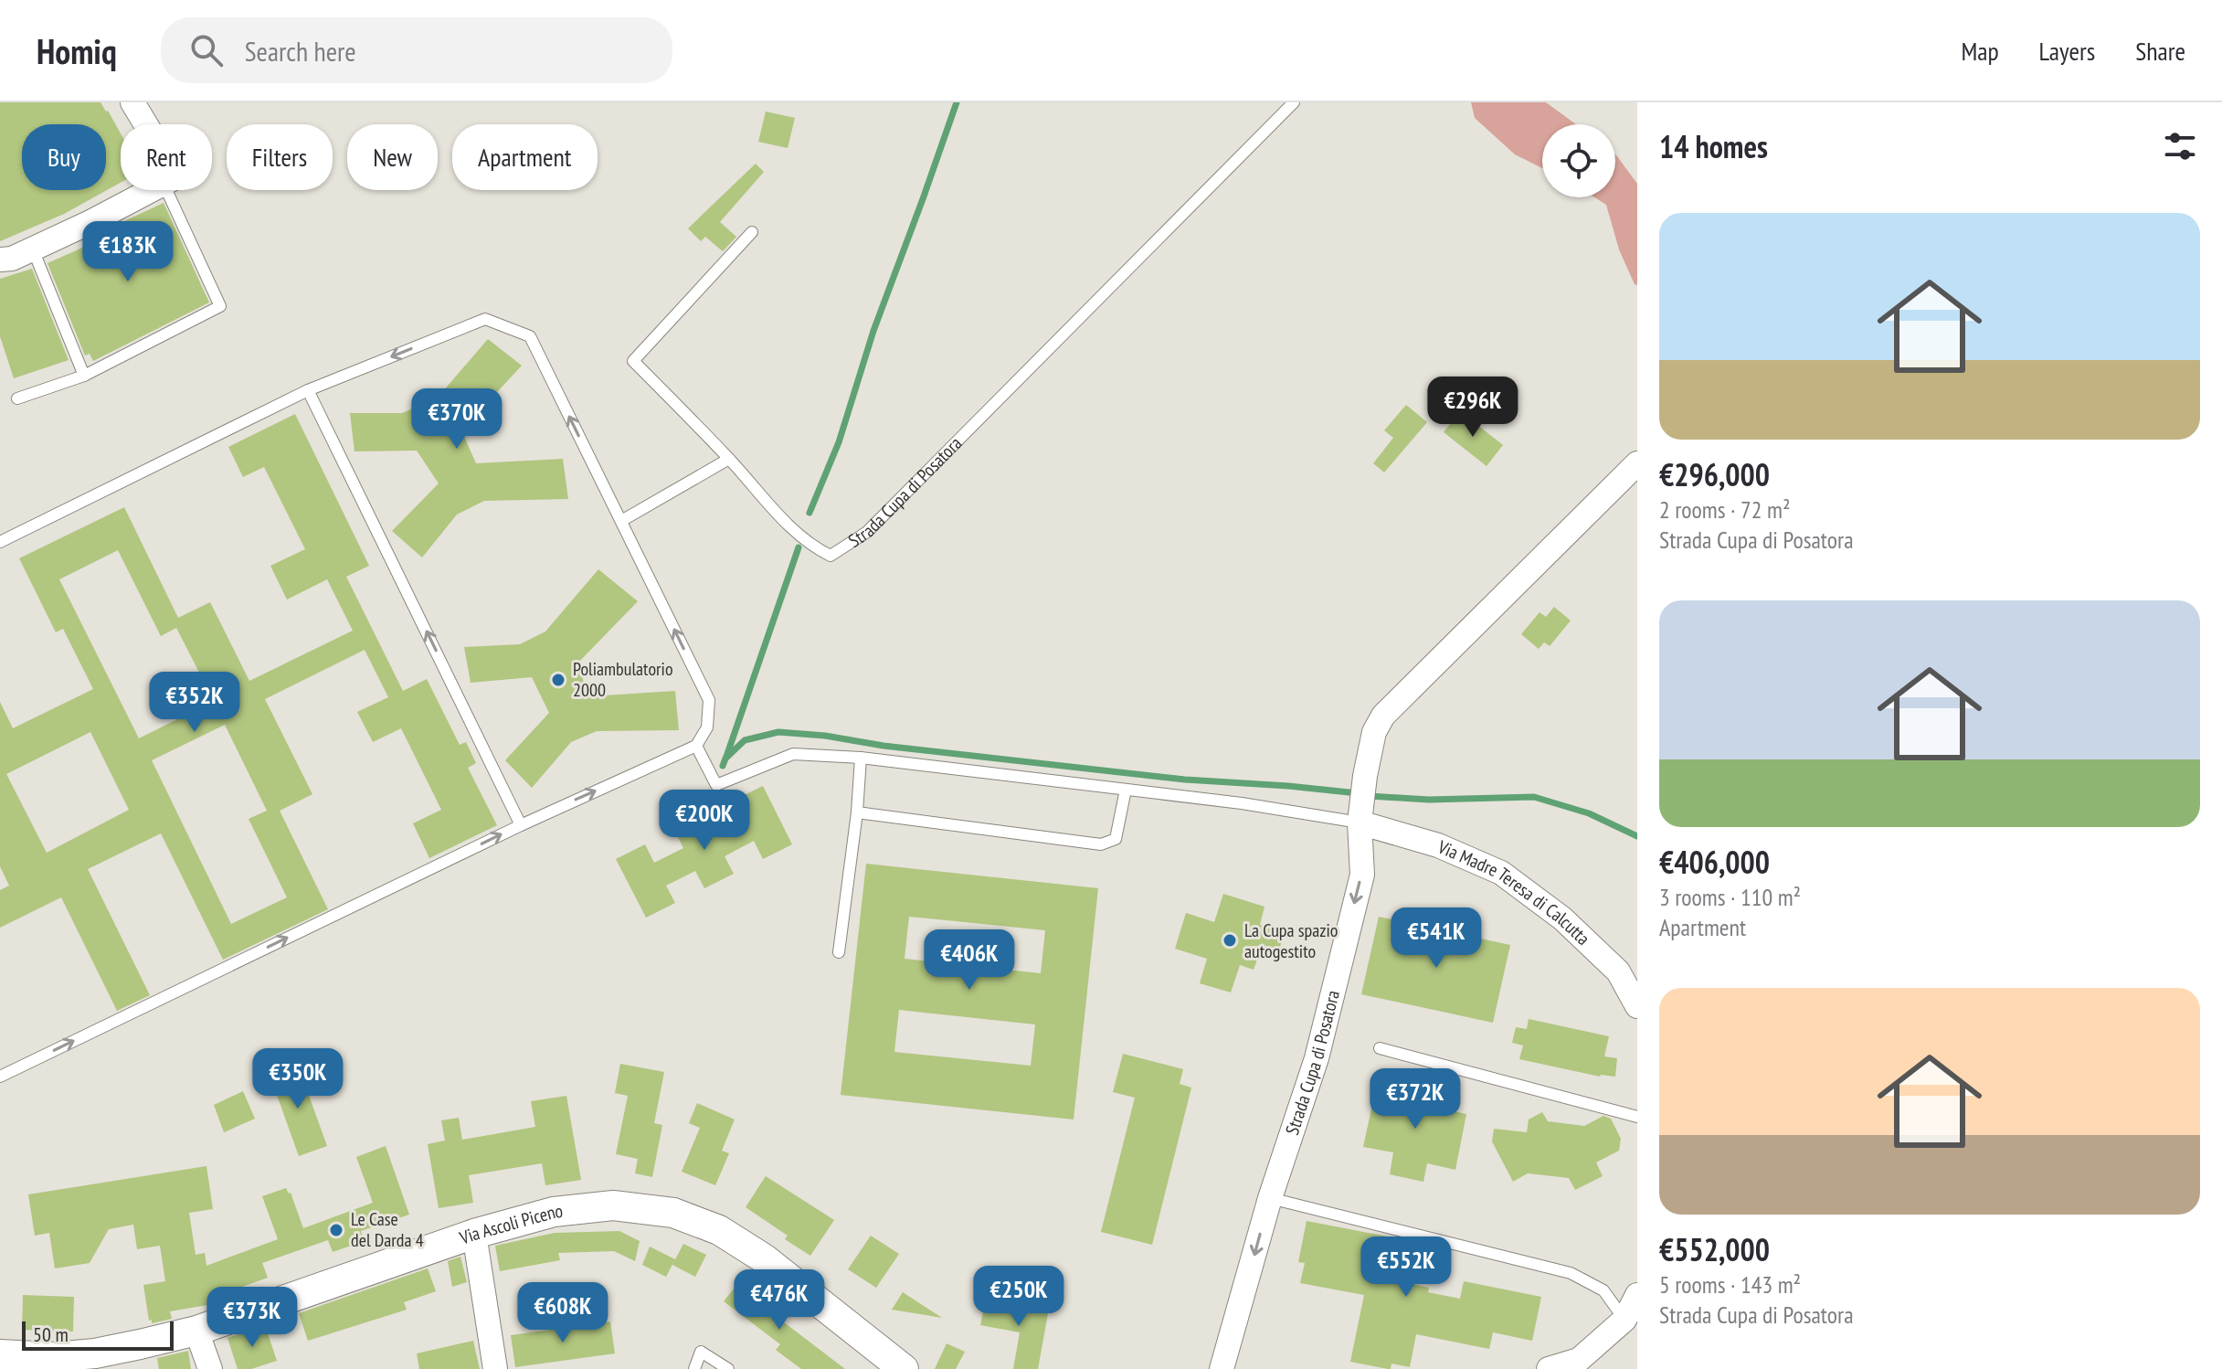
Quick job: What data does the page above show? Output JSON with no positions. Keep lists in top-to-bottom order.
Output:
{
  "streets": {
    "street": ["Strada Cupa di Posatora", "Via Madre Teresa di Calcutta", "Via Ascoli Piceno"]
  },
  "crossings": [
    ["Strada Cupa di Posatora", "Via Madre Teresa di Calcutta"]
  ],
  "places": ["Poliambulatorio 2000", "La Cupa spazio autogestito", "Le Case del Darda 4"],
  "scale_bar": "50 m",
  "page": {
    "header": "Homiq",
    "search": "Search here",
    "nav": ["Map", "Layers", "Share"],
    "heading": "14 homes",
    "chip": [
      "Buy",
      "Rent",
      "Filters",
      "New",
      "Apartment"
    ],
    "list": [
      {
        "name": "€296,000",
        "note": "2 rooms · 72 m² · Strada Cupa di Posatora"
      },
      {
        "name": "€406,000",
        "note": "3 rooms · 110 m² · Apartment"
      },
      {
        "name": "€552,000",
        "note": "5 rooms · 143 m² · Strada Cupa di Posatora"
      }
    ],
    "price": [
      "€183K",
      "€296K",
      "€370K",
      "€352K",
      "€200K",
      "€541K",
      "€406K",
      "€350K",
      "€372K",
      "€552K",
      "€250K",
      "€476K",
      "€608K",
      "€373K"
    ],
    "scale": "50 m"
  }
}
